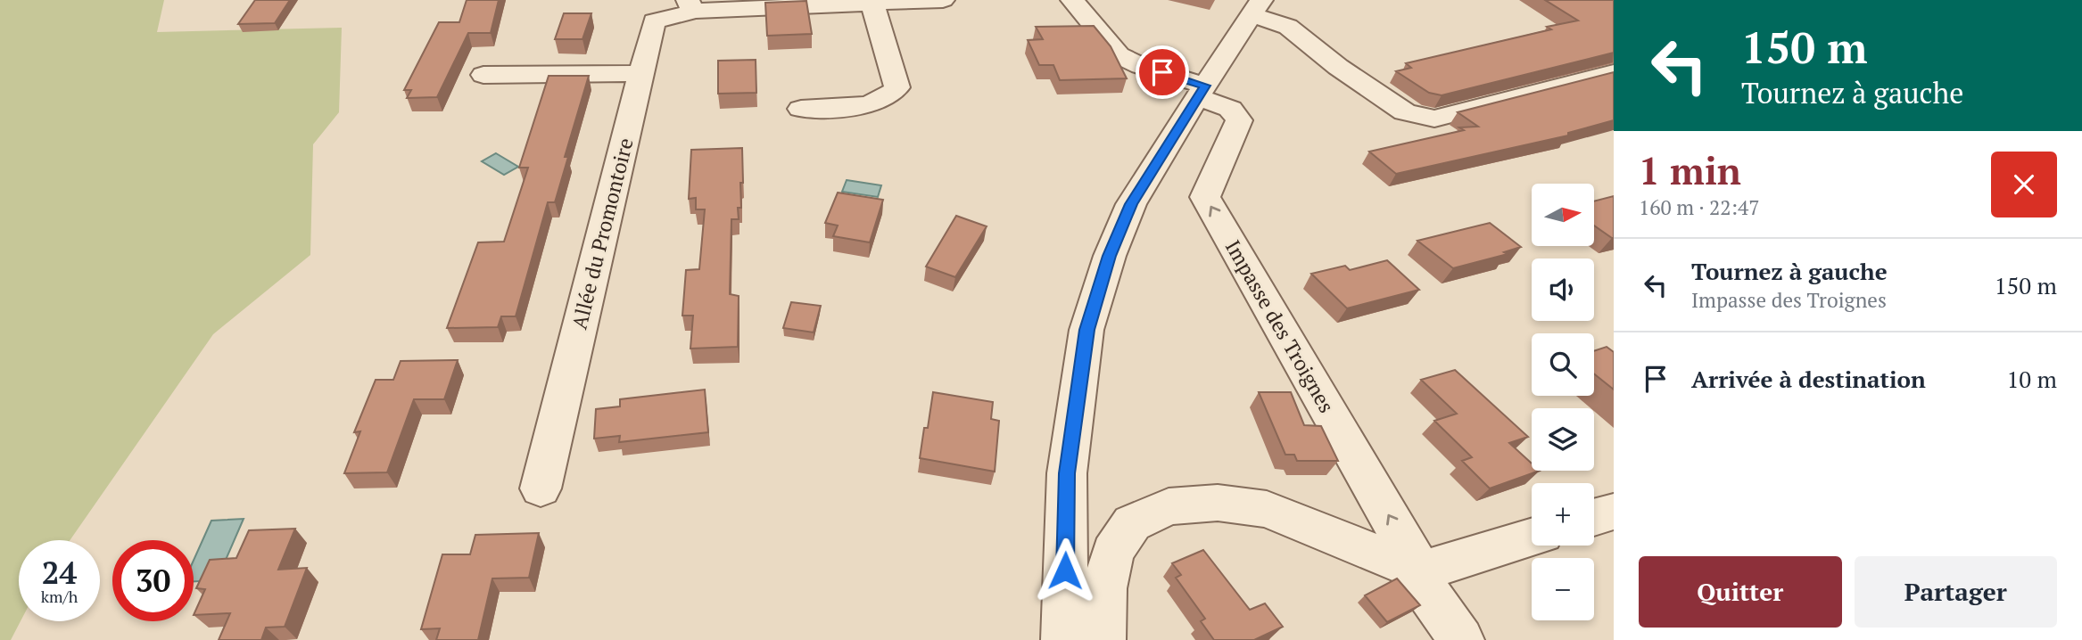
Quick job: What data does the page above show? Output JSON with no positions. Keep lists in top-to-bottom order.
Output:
{
  "streets": {
    "street": ["Allée du Promontoire", "Impasse des Troignes"]
  },
  "one_way": ["Impasse des Troignes"],
  "north": "right",
  "page": {
    "turn": ["150 m", "Tournez à gauche"],
    "heading": ["1 min", "160 m · 22:47"],
    "map_buttons": ["+", "−"],
    "list": [
      {
        "name": "Tournez à gauche",
        "note": "Impasse des Troignes",
        "value": "150 m"
      },
      {
        "name": "Arrivée à destination",
        "value": "10 m"
      }
    ],
    "speed": "24 km/h",
    "limit": "30",
    "buttons": ["Quitter", "Partager"]
  }
}
